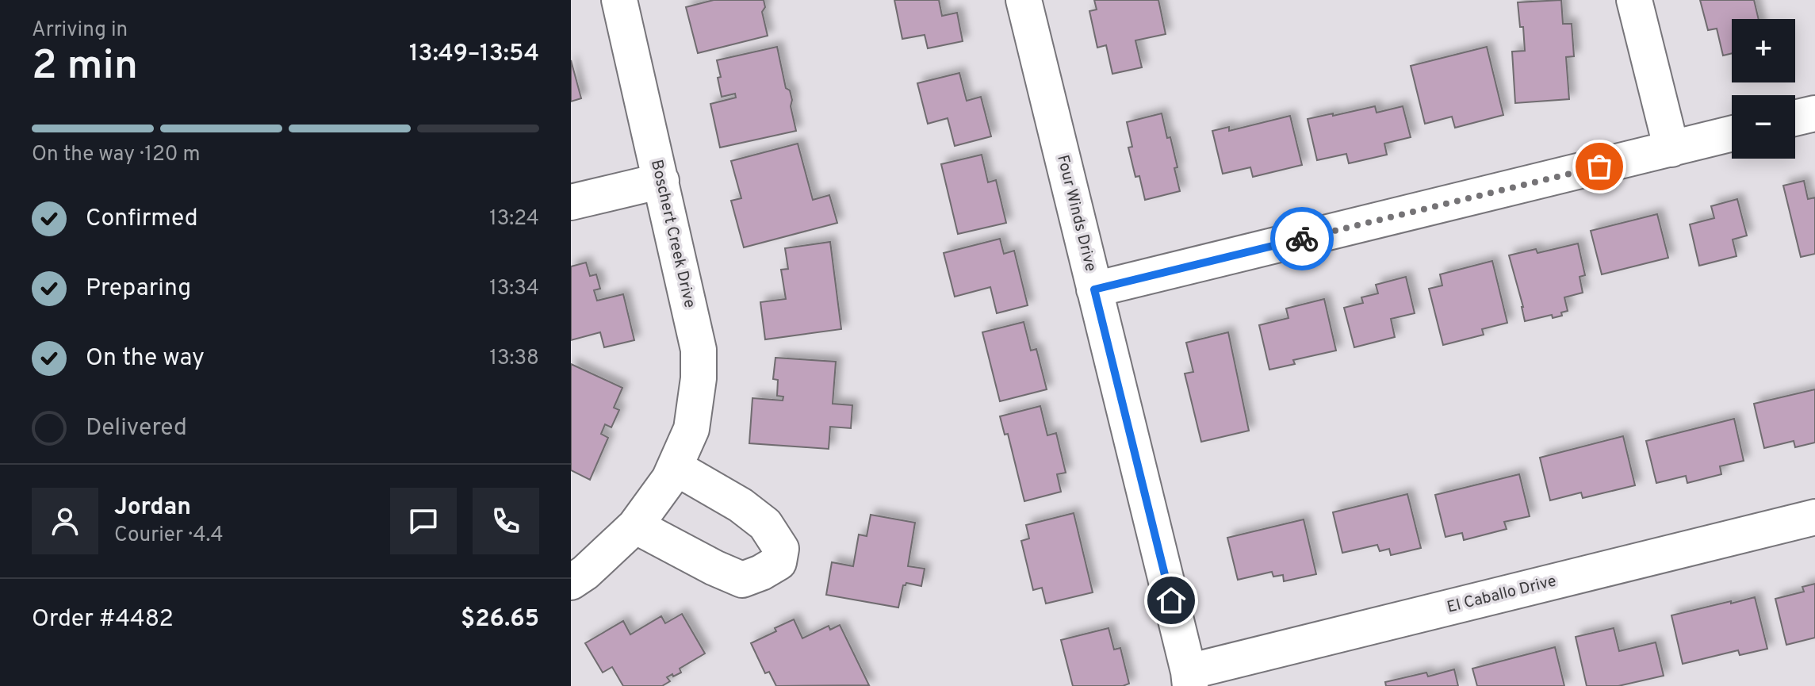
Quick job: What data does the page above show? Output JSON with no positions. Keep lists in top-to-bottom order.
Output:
{
  "streets": {
    "street": ["Four Winds Drive", "Boschert Creek Drive", "El Caballo Drive"]
  },
  "crossings": [
    ["Four Winds Drive", "El Caballo Drive"]
  ],
  "page": {
    "heading": ["2 min", "Arriving in", "13:49–13:54"],
    "panel": [
      "Jordan",
      "Courier · 4.4",
      "Order #4482",
      "$26.65"
    ],
    "map_buttons": ["+", "−"],
    "bar": "On the way · 120 m",
    "list": [
      ["Confirmed", "13:24"],
      ["Preparing", "13:34"],
      ["On the way", "13:38"],
      "Delivered"
    ]
  }
}
